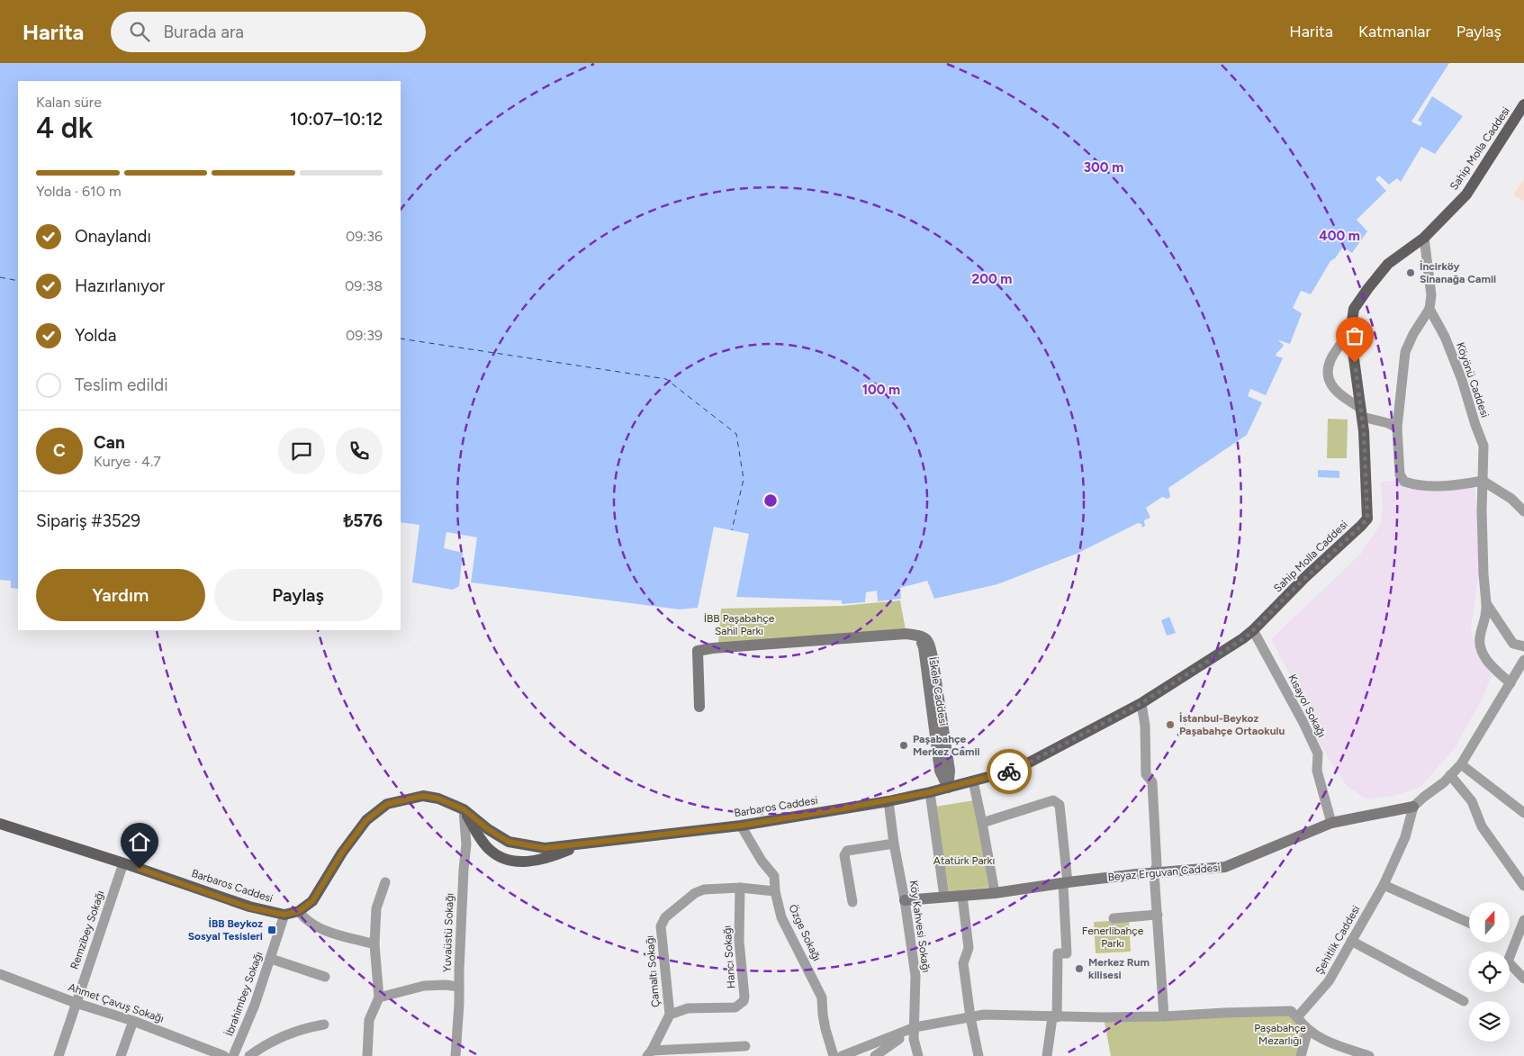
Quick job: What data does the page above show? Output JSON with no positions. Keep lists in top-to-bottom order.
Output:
{
  "streets": {
    "main road": [
      "Sahip Molla Caddesi",
      "İskele Caddesi",
      "Barbaros Caddesi",
      "Beyaz Erguvan Caddesi"
    ],
    "street": [
      "Köyönü Caddesi",
      "Kısayol Sokağı",
      "Köy Kahvesi Sokağı",
      "Remzibey Sokağı",
      "Yuvaüstü Sokağı",
      "Özge Sokağı",
      "Şehitlik Caddesi",
      "Hancı Sokağı",
      "Çamaltı Sokağı",
      "İbrahimbey Sokağı",
      "Ahmet Çavuş Sokağı"
    ]
  },
  "crossings": [
    ["Sahip Molla Caddesi", "Kısayol Sokağı"],
    ["Sahip Molla Caddesi", "Barbaros Caddesi"],
    ["İskele Caddesi", "Barbaros Caddesi"],
    ["Kısayol Sokağı", "Beyaz Erguvan Caddesi"],
    ["Barbaros Caddesi", "Köy Kahvesi Sokağı"],
    ["Barbaros Caddesi", "Remzibey Sokağı"],
    ["Barbaros Caddesi", "Yuvaüstü Sokağı"],
    ["Barbaros Caddesi", "Özge Sokağı"],
    ["Barbaros Caddesi", "İbrahimbey Sokağı"],
    ["Beyaz Erguvan Caddesi", "Köy Kahvesi Sokağı"],
    ["Beyaz Erguvan Caddesi", "Şehitlik Caddesi"],
    ["Remzibey Sokağı", "Ahmet Çavuş Sokağı"],
    ["Özge Sokağı", "Çamaltı Sokağı"],
    ["Hancı Sokağı", "Çamaltı Sokağı"]
  ],
  "parks": [
    "İBB Paşabahçe Sahil Parkı",
    "Atatürk Parkı",
    "Fenerlibahçe Parkı",
    "Paşabahçe Mezarlığı"
  ],
  "places": {
    "other": [
      "İncirköy Sinanağa Camii",
      "İstanbul-Beykoz Paşabahçe Ortaokulu",
      "Paşabahçe Merkez Camii",
      "Merkez Rum kilisesi"
    ],
    "transit": ["İBB Beykoz Sosyal Tesisleri"]
  },
  "north": "top",
  "page": {
    "header": "Harita",
    "search": "Burada ara",
    "nav": ["Harita", "Katmanlar", "Paylaş"],
    "heading": ["4 dk", "Kalan süre", "10:07–10:12"],
    "panel": [
      "Can",
      "Kurye · 4.7",
      "Sipariş #3529",
      "₺576"
    ],
    "bar": "Yolda · 610 m",
    "list": [
      ["Onaylandı", "09:36"],
      ["Hazırlanıyor", "09:38"],
      ["Yolda", "09:39"],
      "Teslim edildi"
    ],
    "round": "C",
    "buttons": ["Yardım", "Paylaş"]
  },
  "rings": [
    "300 m",
    "400 m",
    "200 m",
    "100 m"
  ]
}
